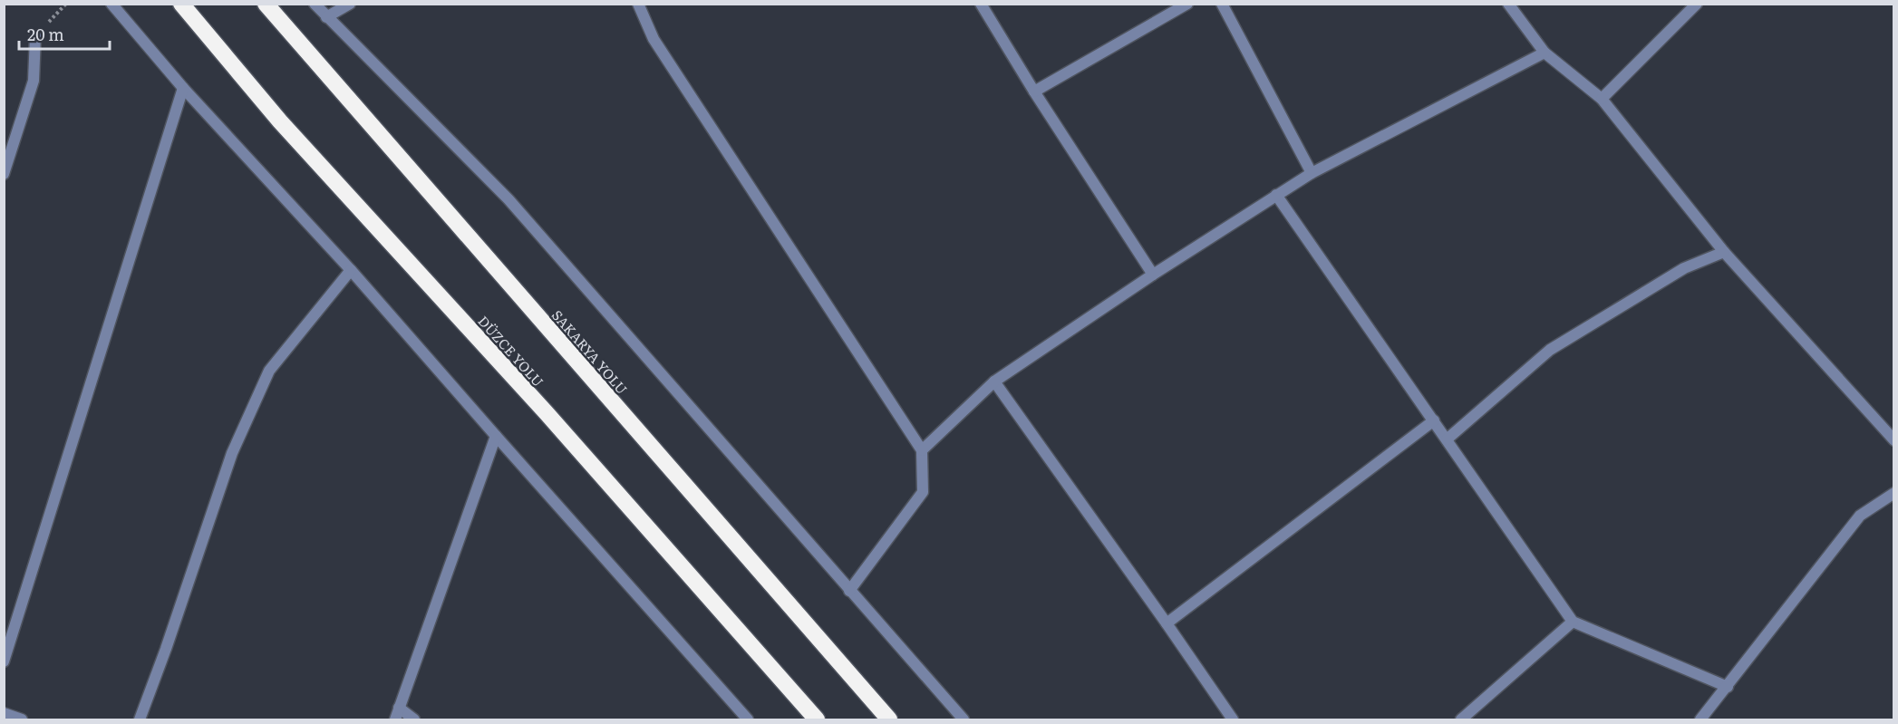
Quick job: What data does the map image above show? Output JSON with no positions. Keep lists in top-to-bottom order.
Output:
{
  "streets": {
    "highway": ["DÜZCE YOLU", "SAKARYA YOLU"]
  },
  "scale_bar": "20 m"
}
